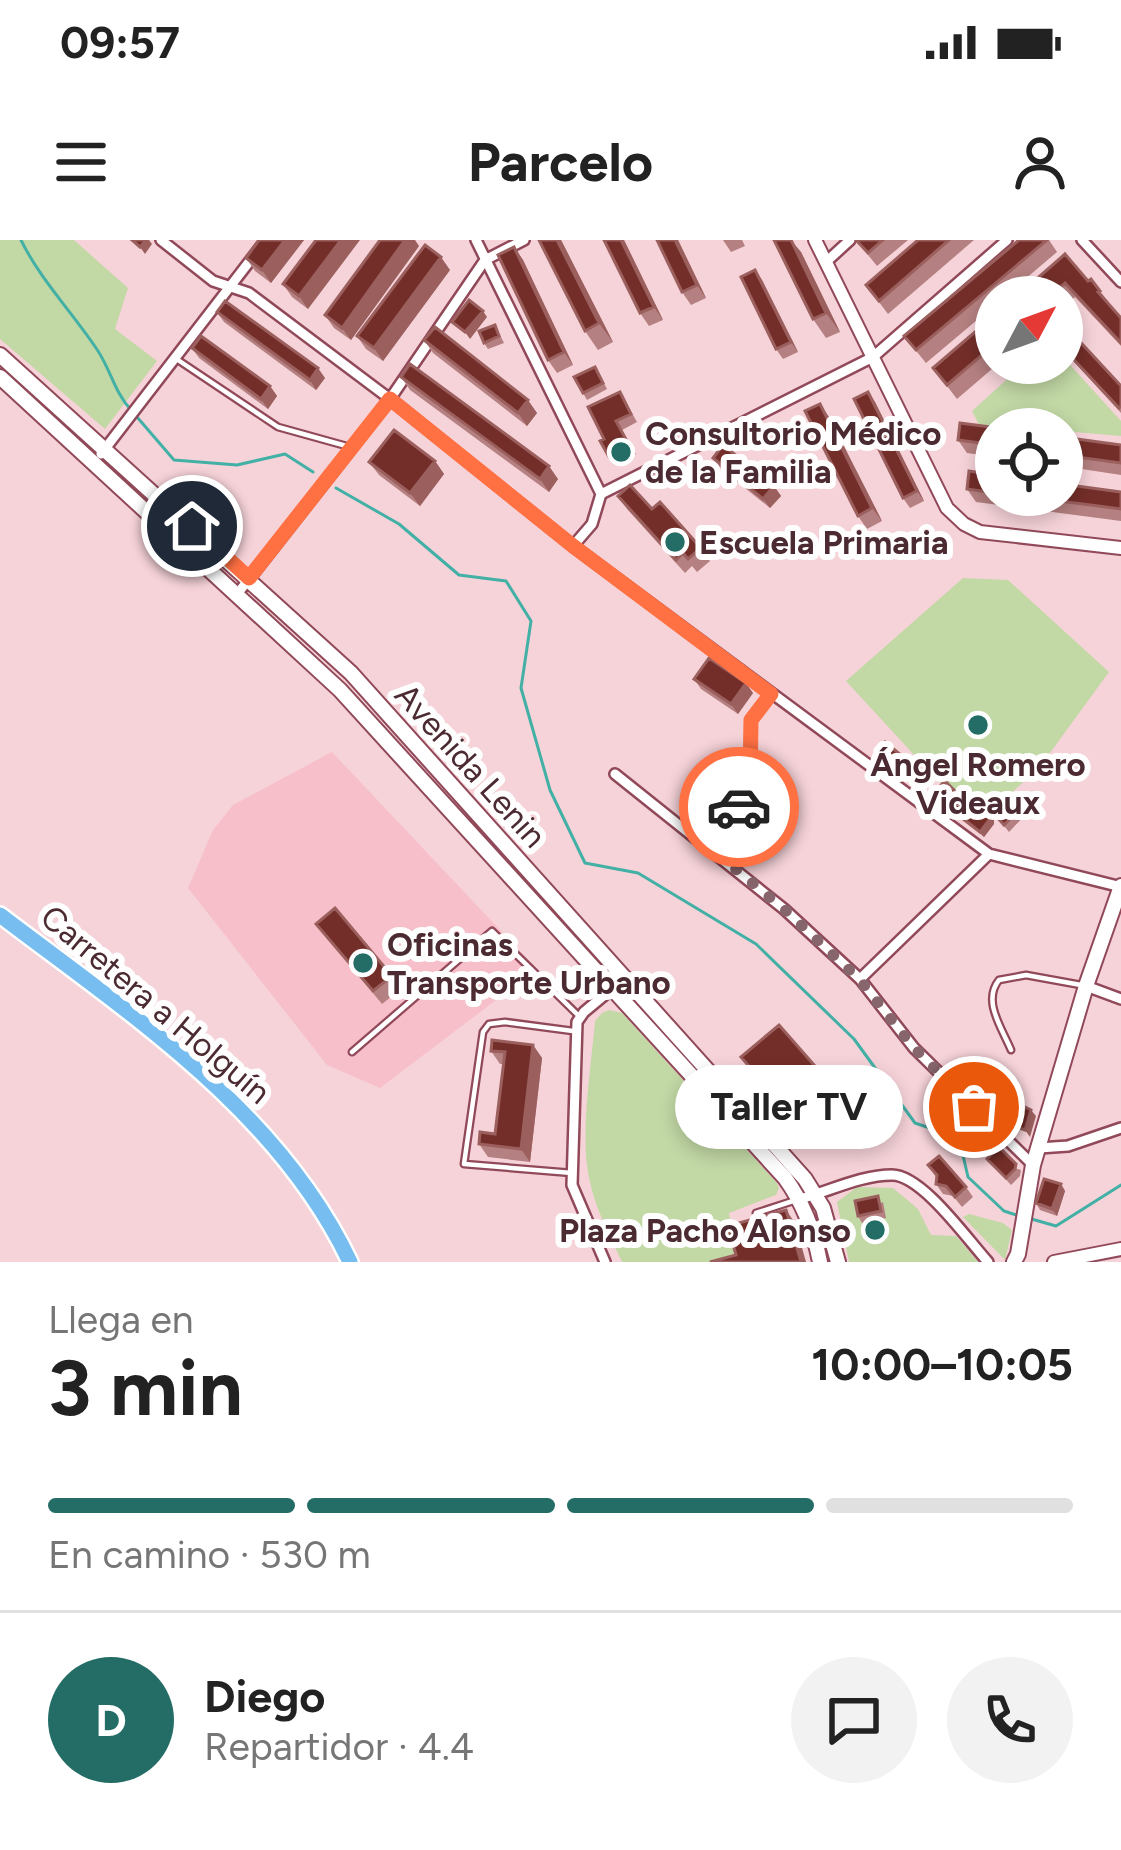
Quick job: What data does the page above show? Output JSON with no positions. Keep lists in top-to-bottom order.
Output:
{
  "streets": {
    "main road": ["Avenida Lenin", "Carretera a Holguín"]
  },
  "places": [
    "Consultorio Médico de la Familia",
    "Escuela Primaria",
    "Ángel Romero Videaux",
    "Oficinas Transporte Urbano",
    "Taller TV",
    "Plaza Pacho Alonso"
  ],
  "north": "top right",
  "page": {
    "status": "09:57",
    "header": "Parcelo",
    "bubble": "Taller TV",
    "heading": ["3 min", "Llega en", "10:00–10:05"],
    "panel": ["Diego", "Repartidor · 4.4"],
    "bar": "En camino · 530 m",
    "round": "D"
  }
}
